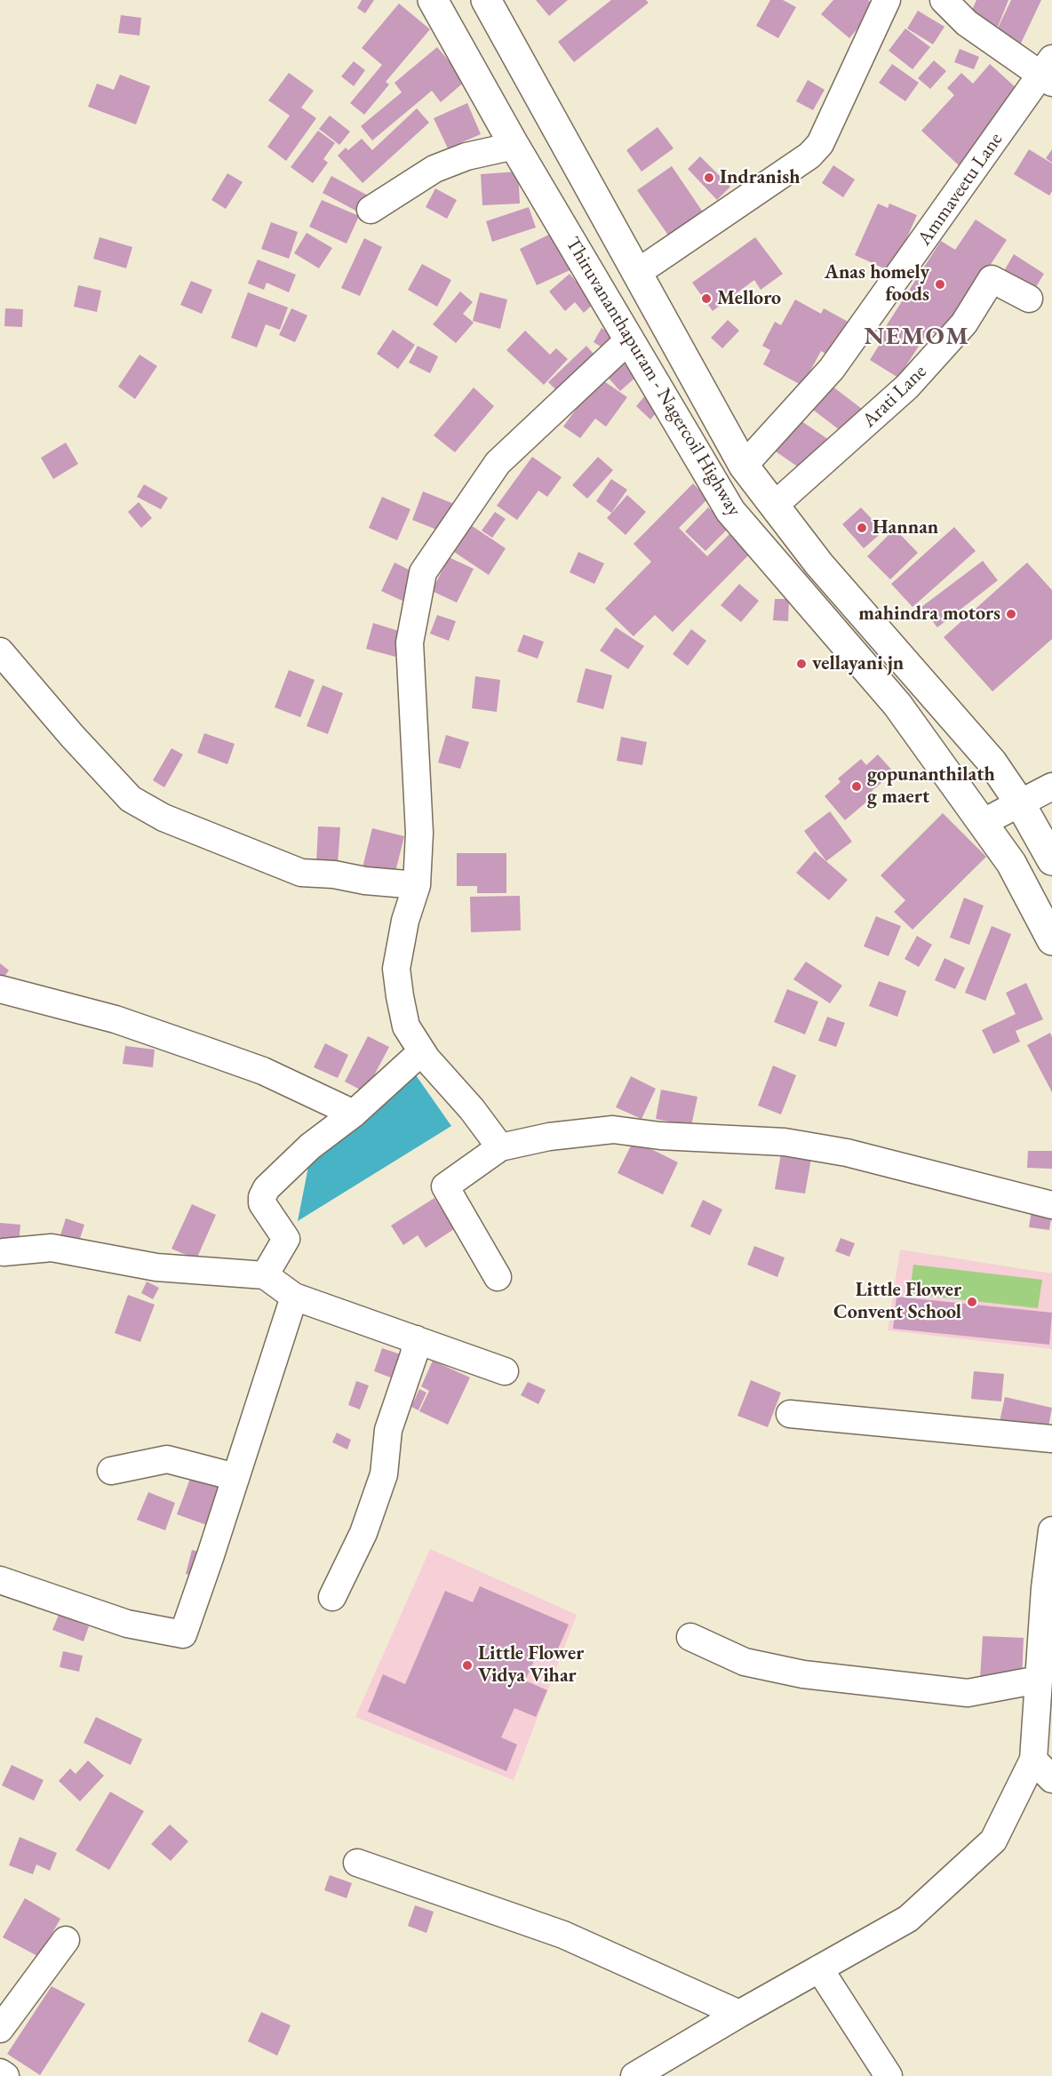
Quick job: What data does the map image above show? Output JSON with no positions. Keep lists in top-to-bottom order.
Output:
{
  "streets": {
    "main road": ["Thiruvananthapuram - Nagercoil Highway"],
    "street": ["Ammaveetu Lane", "Arati Lane"]
  },
  "crossings": [
    ["Ammaveetu Lane", "Thiruvananthapuram - Nagercoil Highway"],
    ["Thiruvananthapuram - Nagercoil Highway", "Arati Lane"]
  ],
  "districts": ["NEMOM"],
  "places": [
    "Indranish",
    "Anas homely foods",
    "Melloro",
    "Hannan",
    "mahindra motors",
    "vellayani jn",
    "gopunanthilath g maert",
    "Little Flower Convent School",
    "Little Flower Vidya Vihar"
  ]
}
